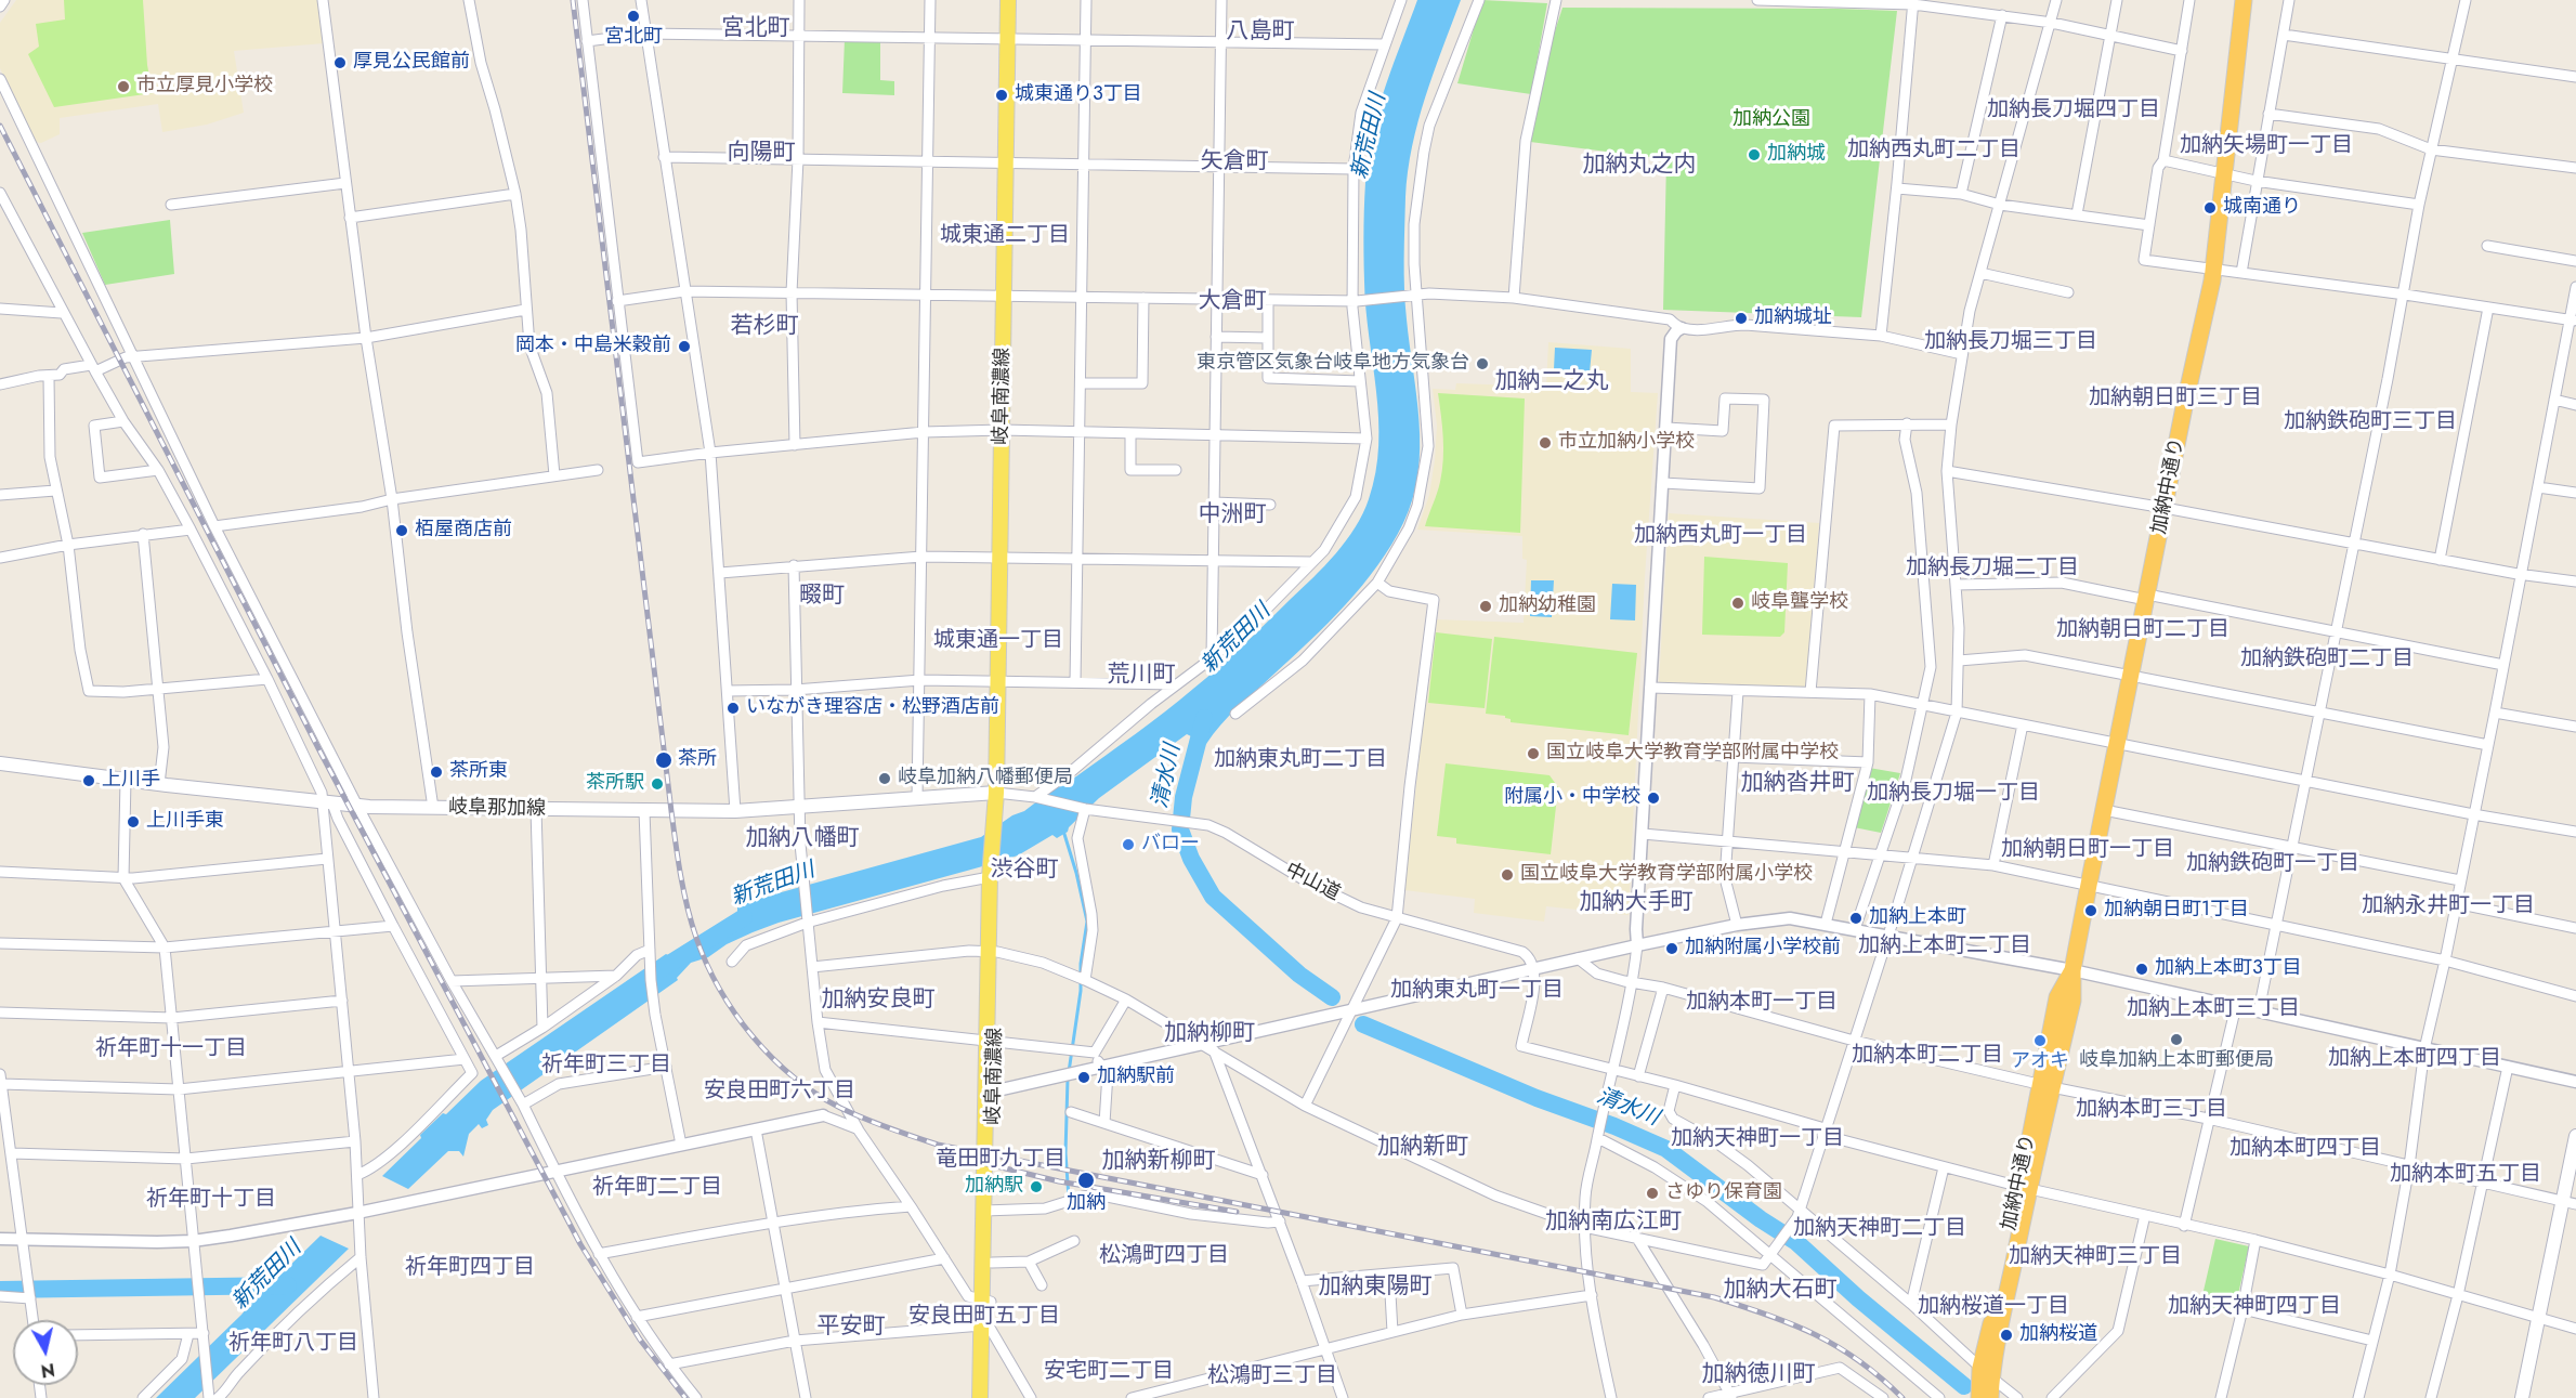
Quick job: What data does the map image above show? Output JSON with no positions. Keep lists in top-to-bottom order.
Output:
{
  "streets": {
    "highway": ["加納中通り"],
    "main road": ["岐阜南濃線", "岐阜那加線"],
    "street": ["中山道"]
  },
  "crossings": [
    ["岐阜南濃線", "岐阜那加線"],
    ["岐阜南濃線", "中山道"],
    ["岐阜那加線", "中山道"]
  ],
  "districts": [
    "宮北町",
    "八島町",
    "加納長刀堀四丁目",
    "加納矢場町一丁目",
    "加納西丸町二丁目",
    "向陽町",
    "矢倉町",
    "加納丸之内",
    "城東通二丁目",
    "大倉町",
    "若杉町",
    "加納長刀堀三丁目",
    "加納二之丸",
    "加納朝日町三丁目",
    "加納鉄砲町三丁目",
    "中洲町",
    "加納西丸町一丁目",
    "加納長刀堀二丁目",
    "畷町",
    "加納朝日町二丁目",
    "城東通一丁目",
    "加納鉄砲町二丁目",
    "荒川町",
    "加納東丸町二丁目",
    "加納沓井町",
    "加納長刀堀一丁目",
    "加納八幡町",
    "加納朝日町一丁目",
    "加納鉄砲町一丁目",
    "渋谷町",
    "加納大手町",
    "加納永井町一丁目",
    "加納上本町二丁目",
    "加納東丸町一丁目",
    "加納安良町",
    "加納本町一丁目",
    "加納上本町三丁目",
    "加納柳町",
    "祈年町十一丁目",
    "加納本町二丁目",
    "加納上本町四丁目",
    "祈年町三丁目",
    "安良田町六丁目",
    "加納本町三丁目",
    "加納天神町一丁目",
    "加納新町",
    "加納本町四丁目",
    "竜田町九丁目",
    "加納新柳町",
    "加納本町五丁目",
    "祈年町二丁目",
    "祈年町十丁目",
    "加納南広江町",
    "加納天神町二丁目",
    "松鴻町四丁目",
    "加納天神町三丁目",
    "祈年町四丁目",
    "加納東陽町",
    "加納大石町",
    "加納桜道一丁目",
    "加納天神町四丁目",
    "安良田町五丁目",
    "平安町",
    "祈年町八丁目",
    "安宅町二丁目",
    "加納徳川町",
    "松鴻町三丁目"
  ],
  "water": ["新荒田川", "清水川"],
  "parks": ["加納公園"],
  "places": [
    "宮北町",
    "厚見公民館前",
    "市立厚見小学校",
    "城東通り3丁目",
    "加納城",
    "城南通り",
    "加納城址",
    "岡本・中島米穀前",
    "東京管区気象台岐阜地方気象台",
    "市立加納小学校",
    "栢屋商店前",
    "岐阜聾学校",
    "加納幼稚園",
    "いながき理容店・松野酒店前",
    "国立岐阜大学教育学部附属中学校",
    "茶所",
    "茶所東",
    "岐阜加納八幡郵便局",
    "上川手",
    "茶所駅",
    "附属小・中学校",
    "上川手東",
    "バロー",
    "国立岐阜大学教育学部附属小学校",
    "加納朝日町1丁目",
    "加納上本町",
    "加納附属小学校前",
    "加納上本町3丁目",
    "岐阜加納上本町郵便局",
    "アオキ",
    "加納駅前",
    "加納",
    "加納駅",
    "さゆり保育園",
    "加納桜道"
  ],
  "north": "bottom"
}
